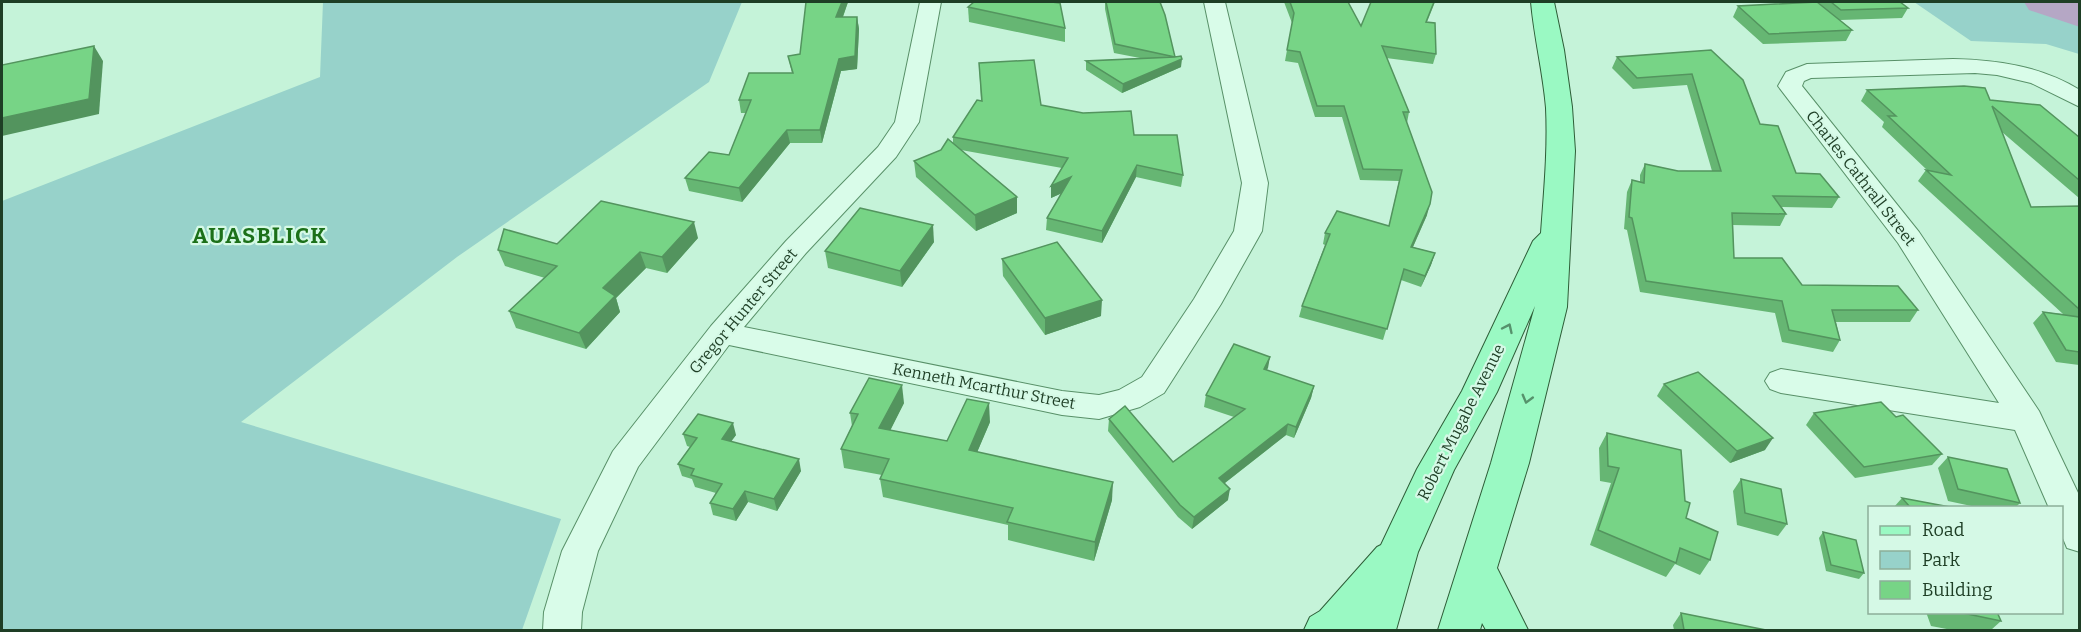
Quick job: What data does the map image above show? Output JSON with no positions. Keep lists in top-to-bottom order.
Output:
{
  "streets": {
    "main road": ["Robert Mugabe Avenue"],
    "street": ["Charles Cathrall Street", "Gregor Hunter Street", "Kenneth Mcarthur Street"]
  },
  "crossings": [
    ["Gregor Hunter Street", "Kenneth Mcarthur Street"]
  ],
  "districts": ["AUASBLICK"],
  "legend": ["Road", "Park", "Building"]
}
